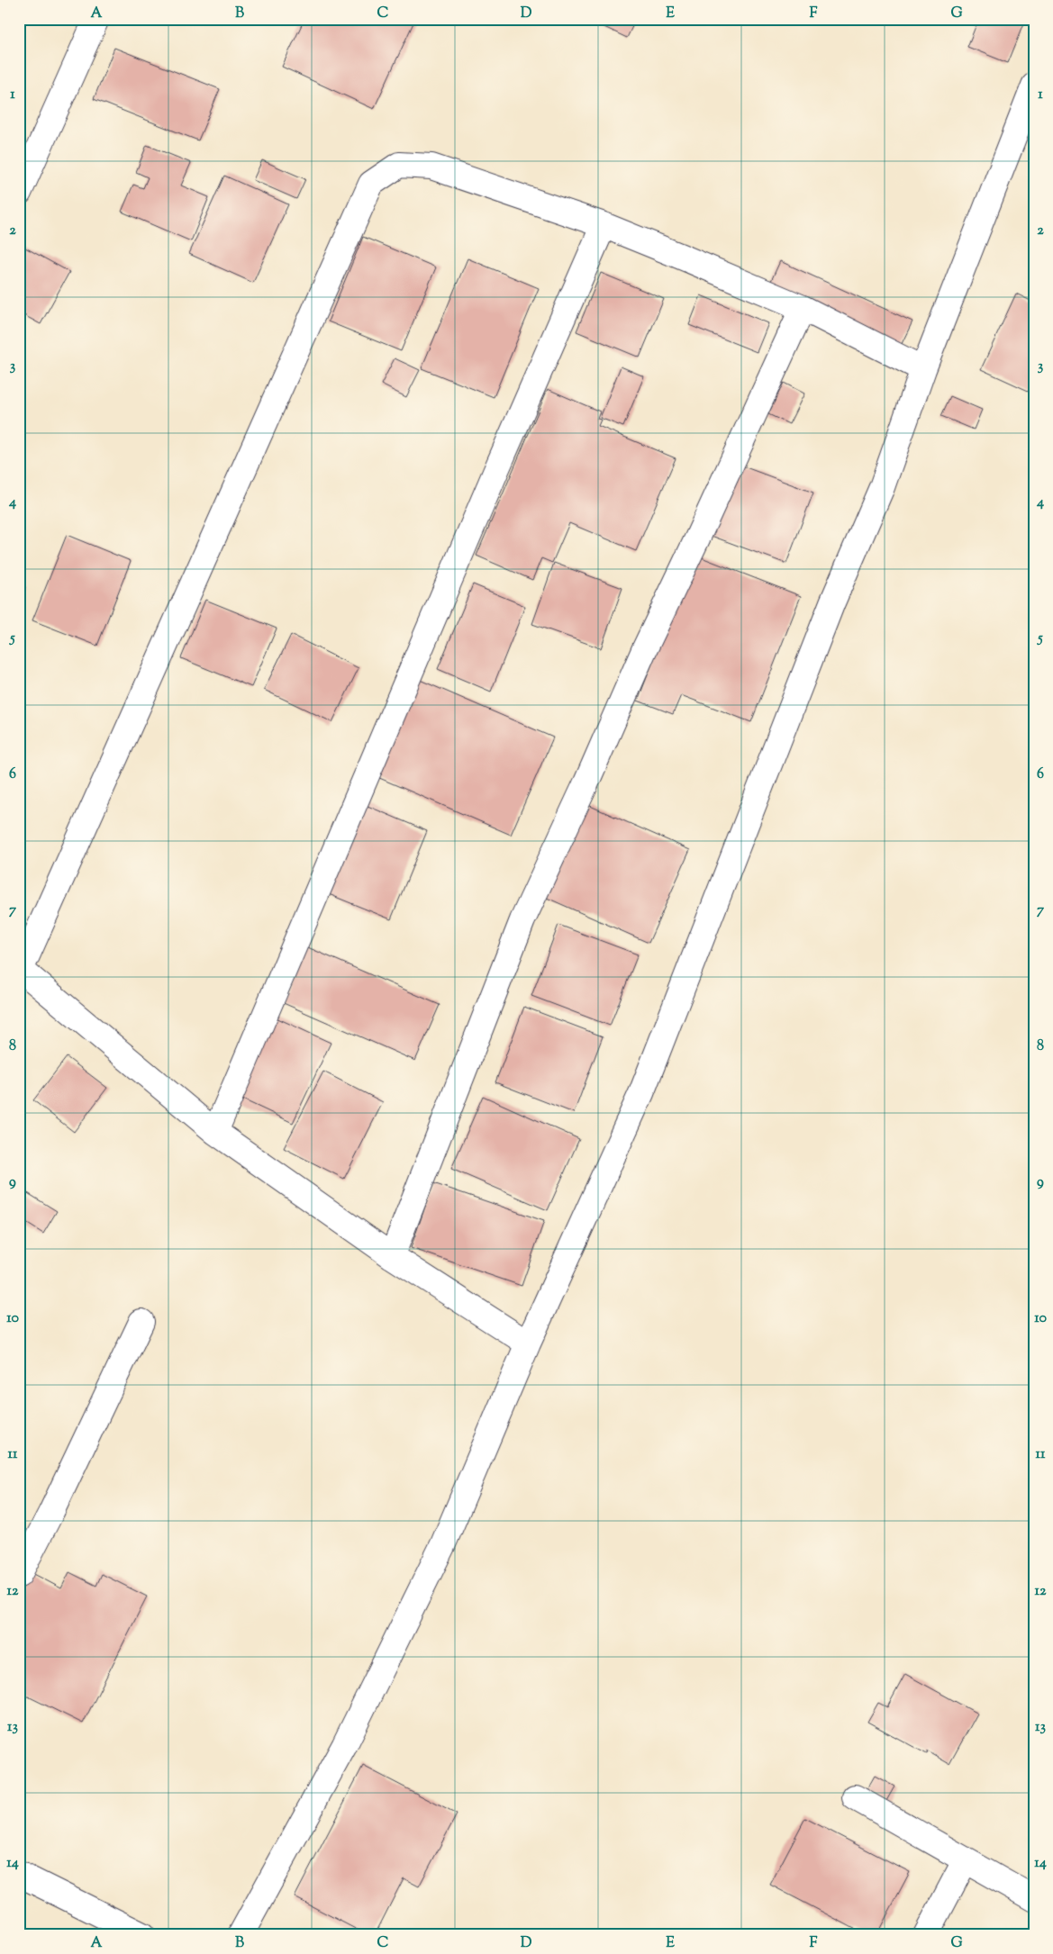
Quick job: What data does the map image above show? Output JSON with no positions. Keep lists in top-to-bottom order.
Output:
{
  "grid": {
    "columns": [
      "A",
      "B",
      "C",
      "D",
      "E",
      "F",
      "G"
    ],
    "rows": [
      "1",
      "2",
      "3",
      "4",
      "5",
      "6",
      "7",
      "8",
      "9",
      "10",
      "11",
      "12",
      "13",
      "14"
    ]
  }
}
